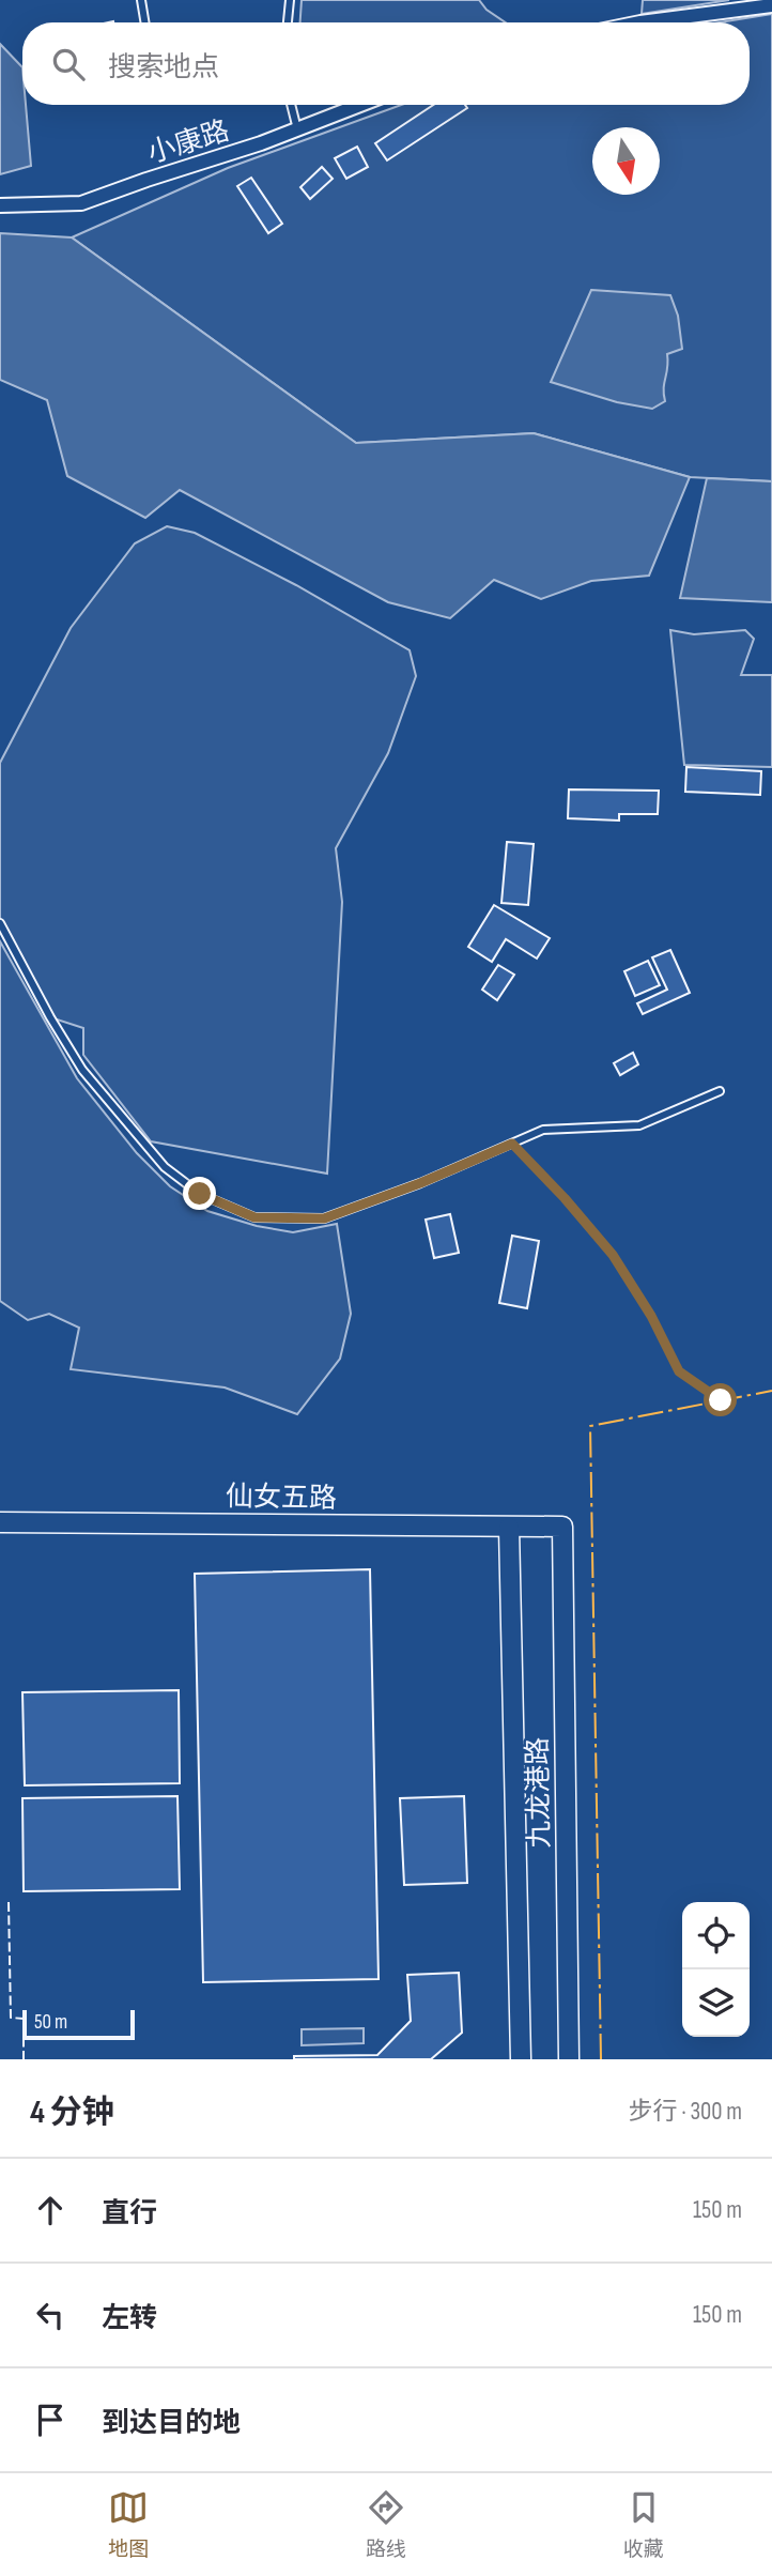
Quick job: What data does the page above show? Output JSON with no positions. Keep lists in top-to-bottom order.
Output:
{
  "streets": {
    "street": ["小康路", "仙女五路", "九龙港路"]
  },
  "crossings": [
    ["仙女五路", "九龙港路"]
  ],
  "scale_bar": "50 m",
  "north": "bottom",
  "page": {
    "search": "搜索地点",
    "scale": "50 m",
    "heading": ["4 分钟", "步行 · 300 m"],
    "list": [
      ["直行", "150 m"],
      ["左转", "150 m"],
      "到达目的地"
    ],
    "nav": ["地图", "路线", "收藏"]
  }
}
